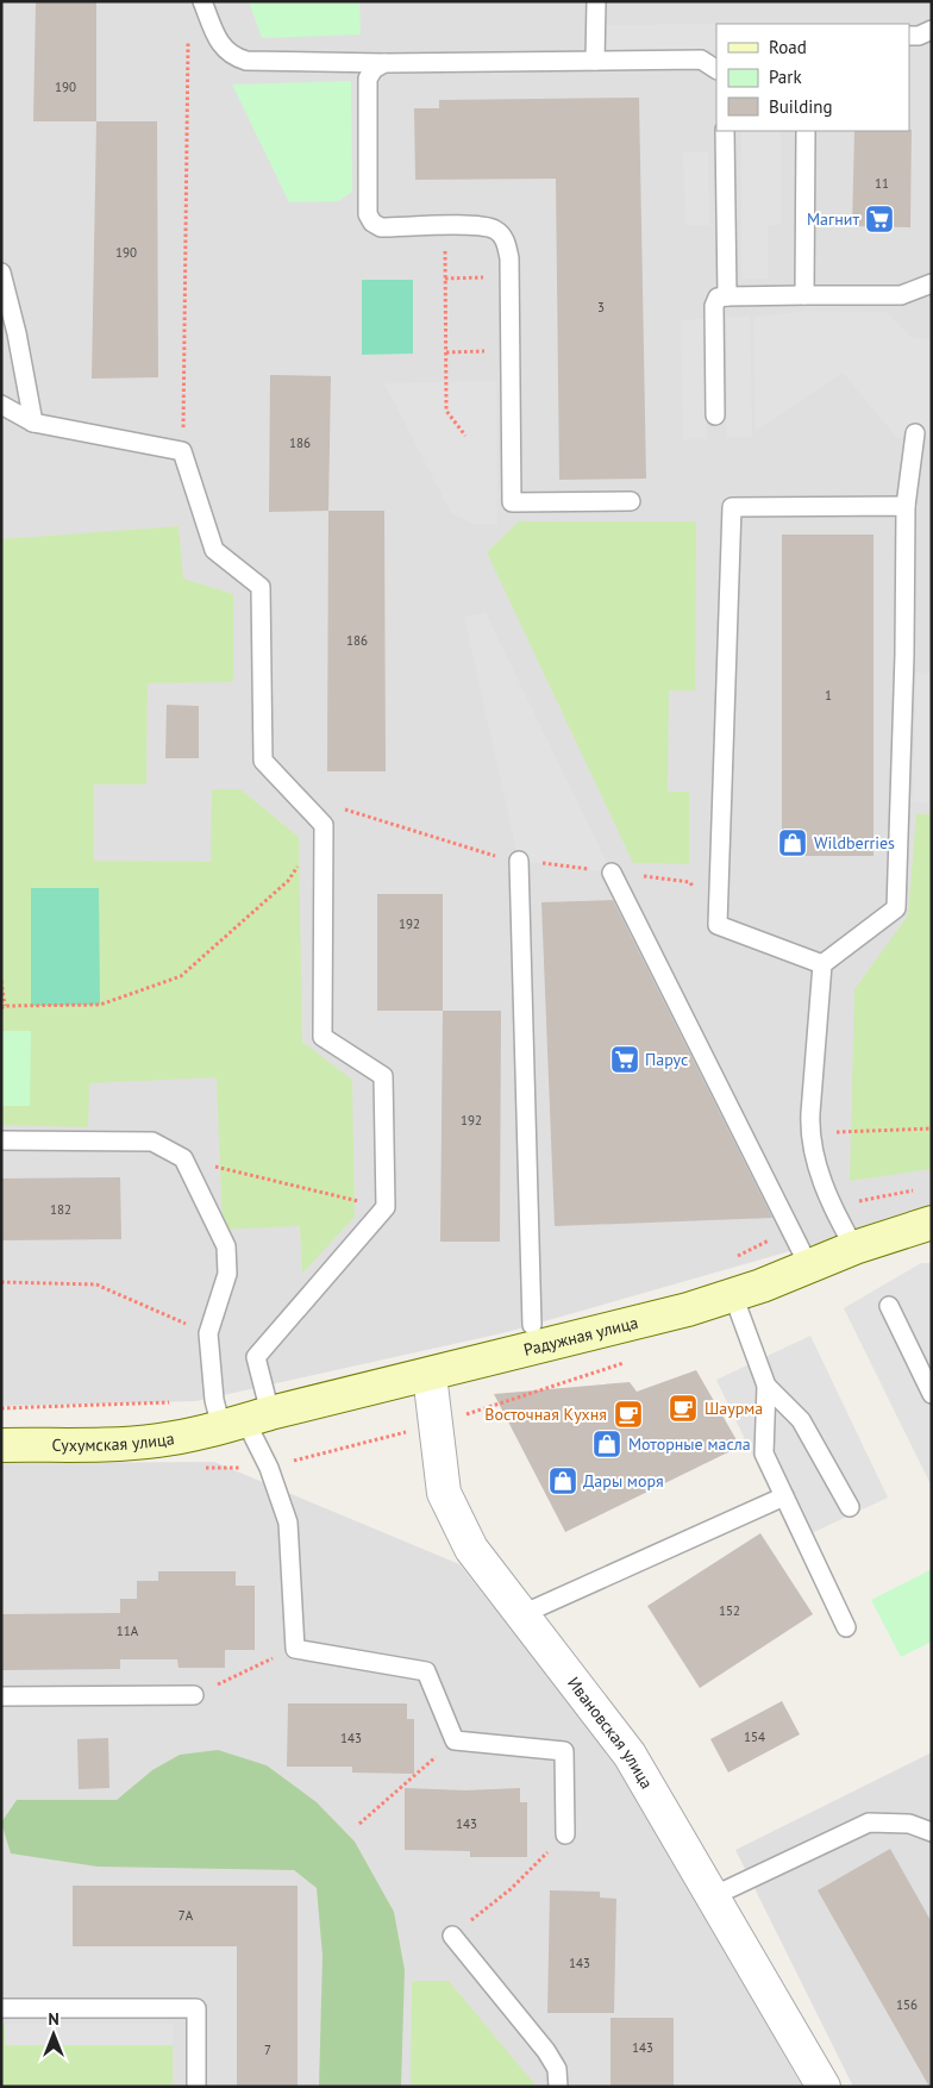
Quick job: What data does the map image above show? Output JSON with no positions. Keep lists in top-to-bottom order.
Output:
{
  "streets": {
    "main road": ["Радужная улица", "Сухумская улица"],
    "street": ["Ивановская улица"]
  },
  "crossings": [
    ["Радужная улица", "Сухумская улица"],
    ["Радужная улица", "Ивановская улица"]
  ],
  "places": {
    "supermarket": ["Магнит", "Парус"],
    "shop": ["Wildberries", "Моторные масла", "Дары моря"],
    "cafe": ["Шаурма", "Восточная Кухня"]
  },
  "house_numbers": [
    "190",
    "11",
    "190",
    "3",
    "186",
    "186",
    "1",
    "192",
    "192",
    "182",
    "152",
    "11А",
    "154",
    "143",
    "143",
    "7А",
    "143",
    "156",
    "143",
    "7"
  ],
  "legend": ["Road", "Park", "Building"],
  "north": "top"
}
